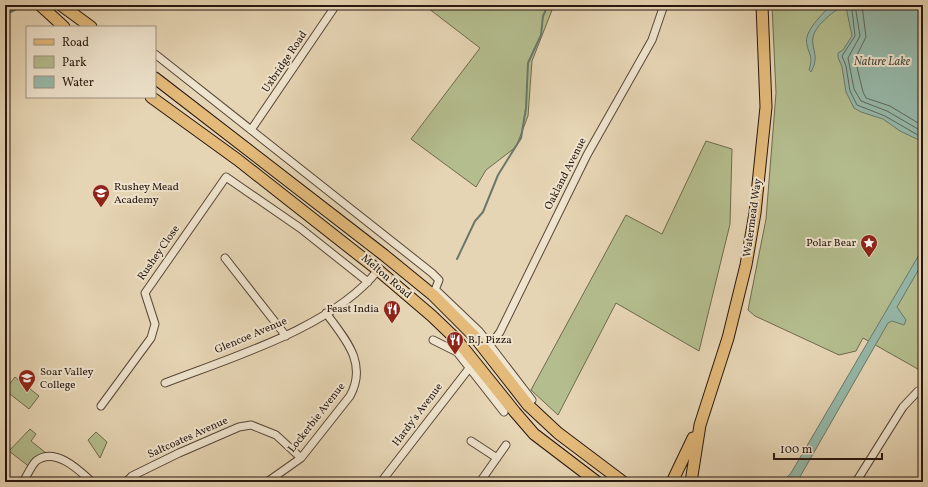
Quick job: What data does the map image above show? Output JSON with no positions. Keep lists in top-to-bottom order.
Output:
{
  "streets": {
    "main road": ["Watermead Way", "Melton Road"],
    "street": [
      "Uxbridge Road",
      "Oakland Avenue",
      "Rushey Close",
      "Glencoe Avenue",
      "Hardy's Avenue",
      "Lockerbie Avenue",
      "Saltcoates Avenue"
    ]
  },
  "crossings": [
    ["Oakland Avenue", "Melton Road"],
    ["Rushey Close", "Glencoe Avenue"],
    ["Melton Road", "Glencoe Avenue"],
    ["Melton Road", "Hardy's Avenue"],
    ["Glencoe Avenue", "Lockerbie Avenue"],
    ["Lockerbie Avenue", "Saltcoates Avenue"]
  ],
  "water": ["Nature Lake"],
  "places": {
    "school or university": ["Rushey Mead Academy", "Soar Valley College"],
    "place": ["Polar Bear"],
    "restaurant": ["Feast India", "B.J. Pizza"]
  },
  "legend": ["Road", "Park", "Water"],
  "scale_bar": "100 m"
}
